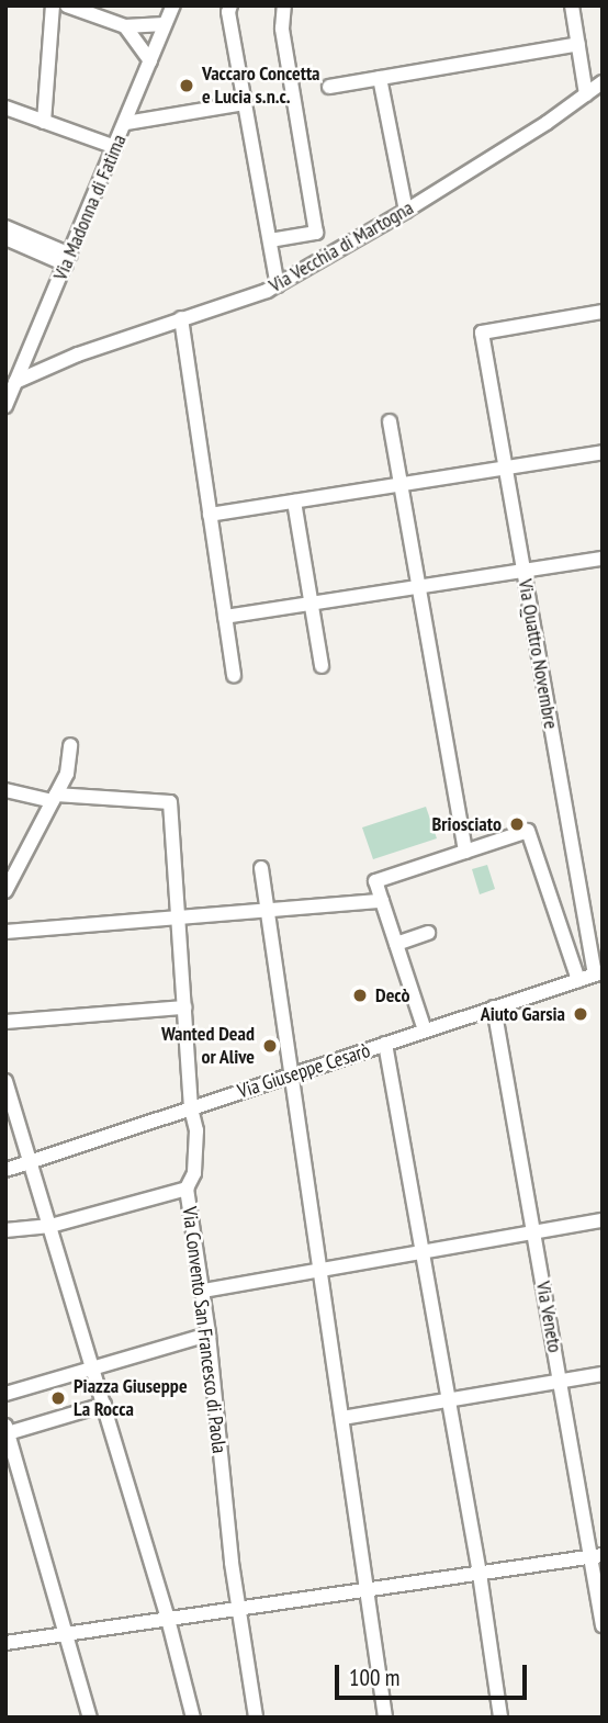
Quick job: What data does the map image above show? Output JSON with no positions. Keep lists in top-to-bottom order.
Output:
{
  "streets": {
    "street": [
      "Via Madonna di Fatima",
      "Via Vecchia di Martogna",
      "Via Quattro Novembre",
      "Via Giuseppe Cesarò",
      "Via Veneto",
      "Via Convento San Francesco di Paola"
    ]
  },
  "crossings": [
    ["Via Madonna di Fatima", "Via Vecchia di Martogna"],
    ["Via Quattro Novembre", "Via Giuseppe Cesarò"],
    ["Via Giuseppe Cesarò", "Via Veneto"]
  ],
  "places": [
    "Vaccaro Concetta e Lucia s.n.c.",
    "Briosciato",
    "Decò",
    "Aiuto Garsia",
    "Wanted Dead or Alive",
    "Piazza Giuseppe La Rocca"
  ],
  "scale_bar": "100 m"
}
